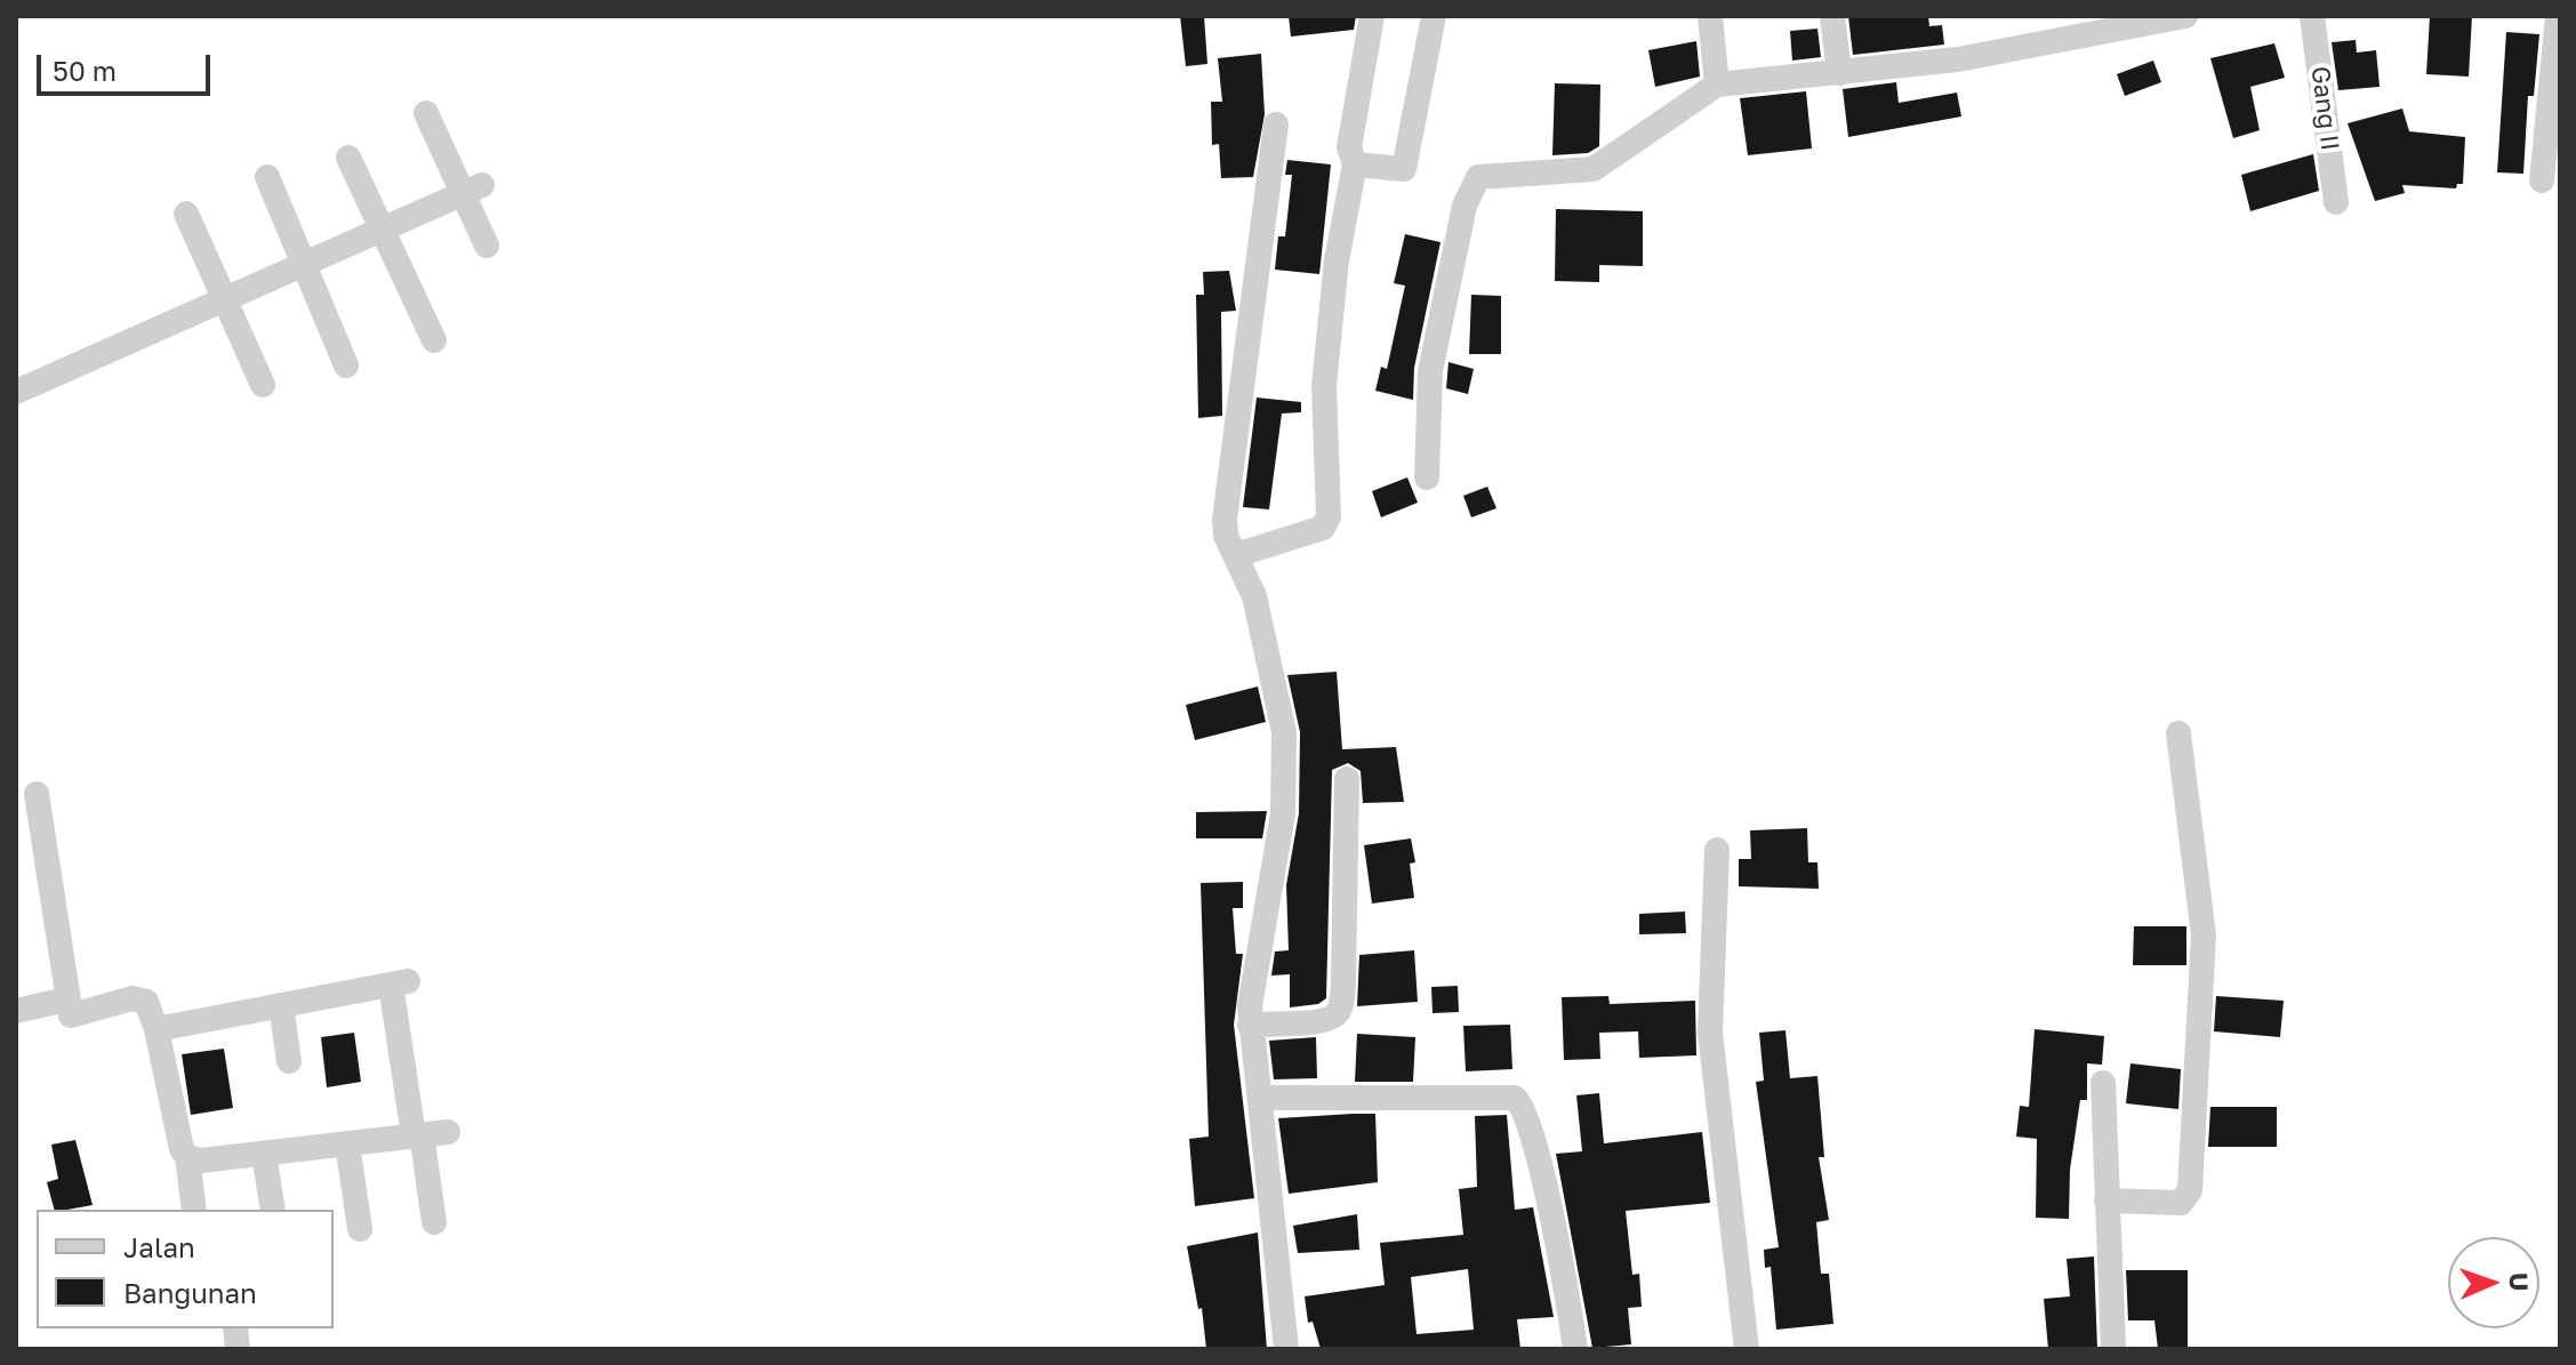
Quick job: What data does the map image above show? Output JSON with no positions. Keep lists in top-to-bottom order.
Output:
{
  "streets": {
    "street": ["Gang II"]
  },
  "legend": ["Jalan", "Bangunan"],
  "scale_bar": "50 m",
  "north": "right"
}
